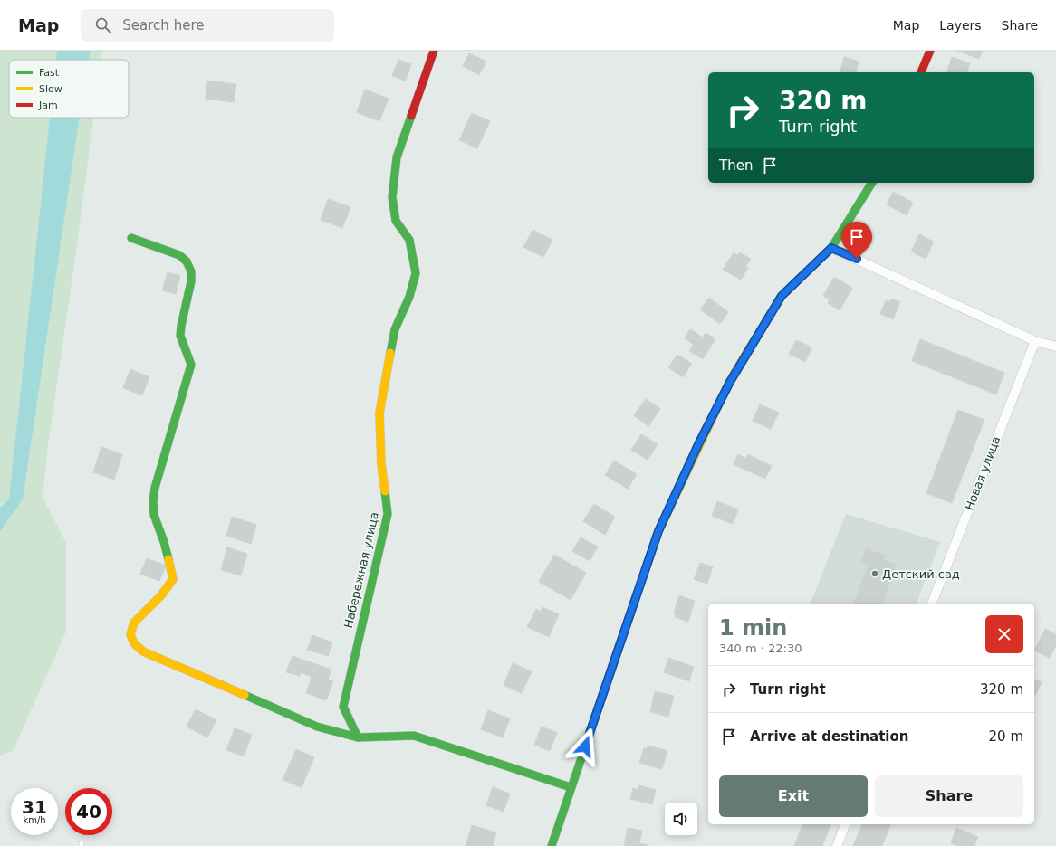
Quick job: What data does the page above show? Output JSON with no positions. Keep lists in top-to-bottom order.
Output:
{
  "streets": {
    "street": ["Новая улица", "Набережная улица"]
  },
  "places": ["Детский сад"],
  "legend": ["Fast", "Slow", "Jam"],
  "page": {
    "header": "Map",
    "search": "Search here",
    "nav": ["Map", "Layers", "Share"],
    "turn": ["320 m", "Turn right"],
    "then": "Then",
    "heading": ["1 min", "340 m · 22:30"],
    "list": [
      {
        "name": "Turn right",
        "value": "320 m"
      },
      {
        "name": "Arrive at destination",
        "value": "20 m"
      }
    ],
    "buttons": ["Exit", "Share"],
    "speed": "31 km/h",
    "limit": "40"
  }
}
